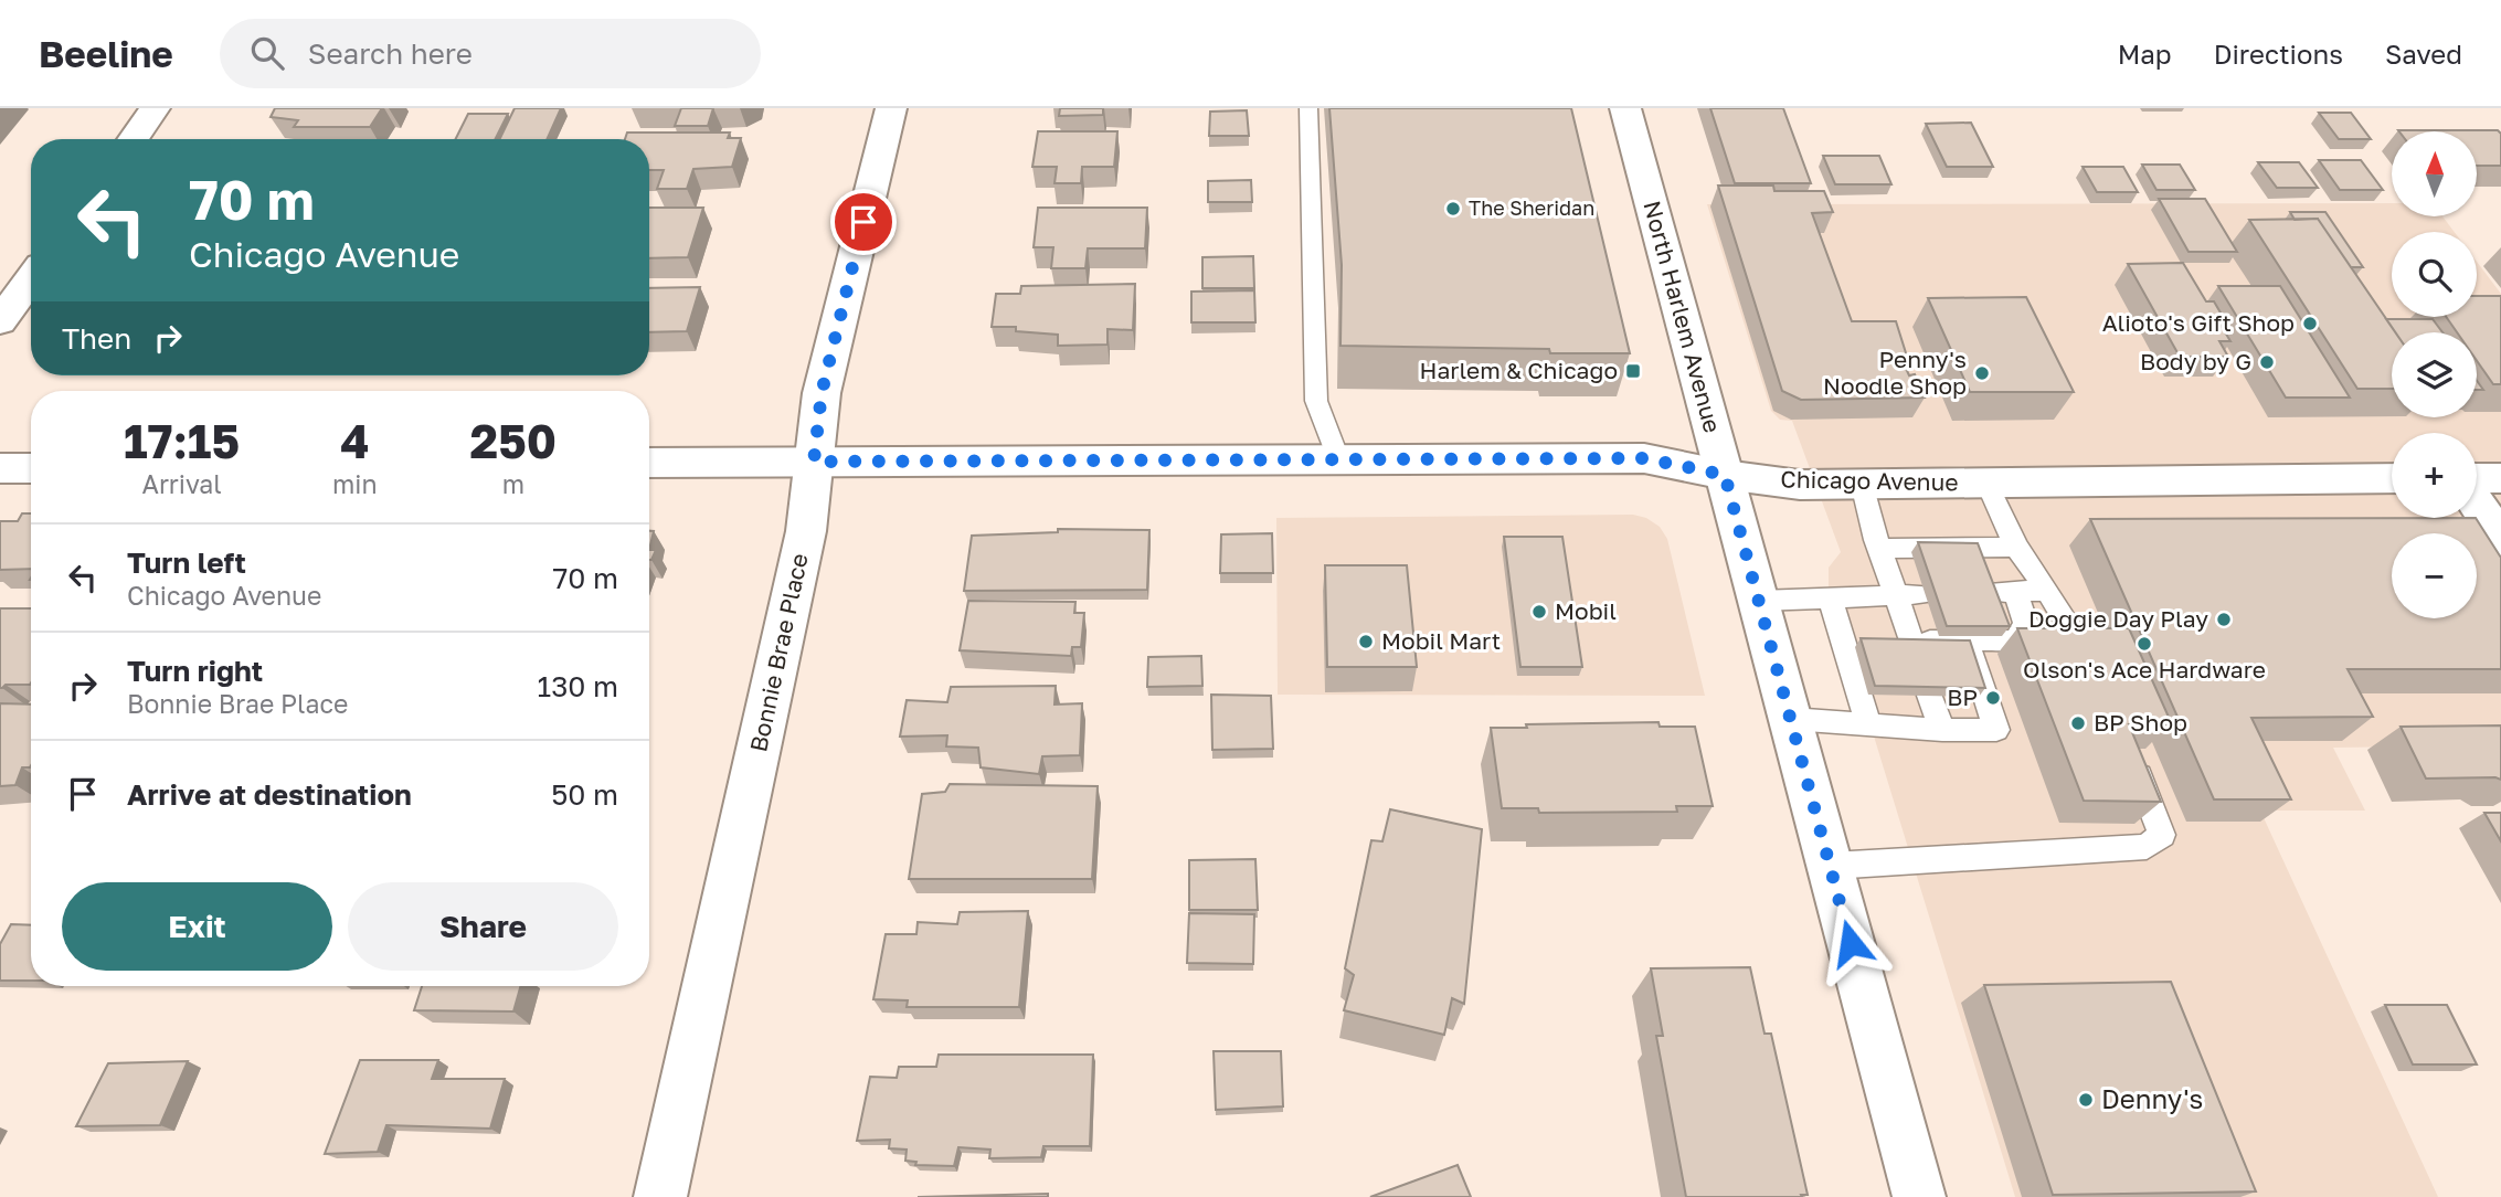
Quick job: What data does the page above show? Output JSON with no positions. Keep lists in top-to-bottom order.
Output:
{
  "streets": {
    "main road": ["North Harlem Avenue", "Chicago Avenue", "Bonnie Brae Place"]
  },
  "crossings": [
    ["North Harlem Avenue", "Chicago Avenue"],
    ["Chicago Avenue", "Bonnie Brae Place"]
  ],
  "places": {
    "other": [
      "The Sheridan",
      "Alioto's Gift Shop",
      "Body by G",
      "Penny's Noodle Shop",
      "Mobil",
      "Doggie Day Play",
      "Mobil Mart",
      "Olson's Ace Hardware",
      "BP",
      "BP Shop",
      "Denny's"
    ],
    "transit": ["Harlem & Chicago"]
  },
  "north": "top",
  "page": {
    "header": "Beeline",
    "search": "Search here",
    "nav": ["Map", "Directions", "Saved"],
    "map_buttons": ["+", "−"],
    "turn": ["70 m", "Chicago Avenue"],
    "then": "Then",
    "eta": [
      "17:15",
      "Arrival",
      "4",
      "min",
      "250",
      "m"
    ],
    "list": [
      {
        "name": "Turn left",
        "note": "Chicago Avenue",
        "value": "70 m"
      },
      {
        "name": "Turn right",
        "note": "Bonnie Brae Place",
        "value": "130 m"
      },
      {
        "name": "Arrive at destination",
        "value": "50 m"
      }
    ],
    "buttons": ["Exit", "Share"]
  }
}
